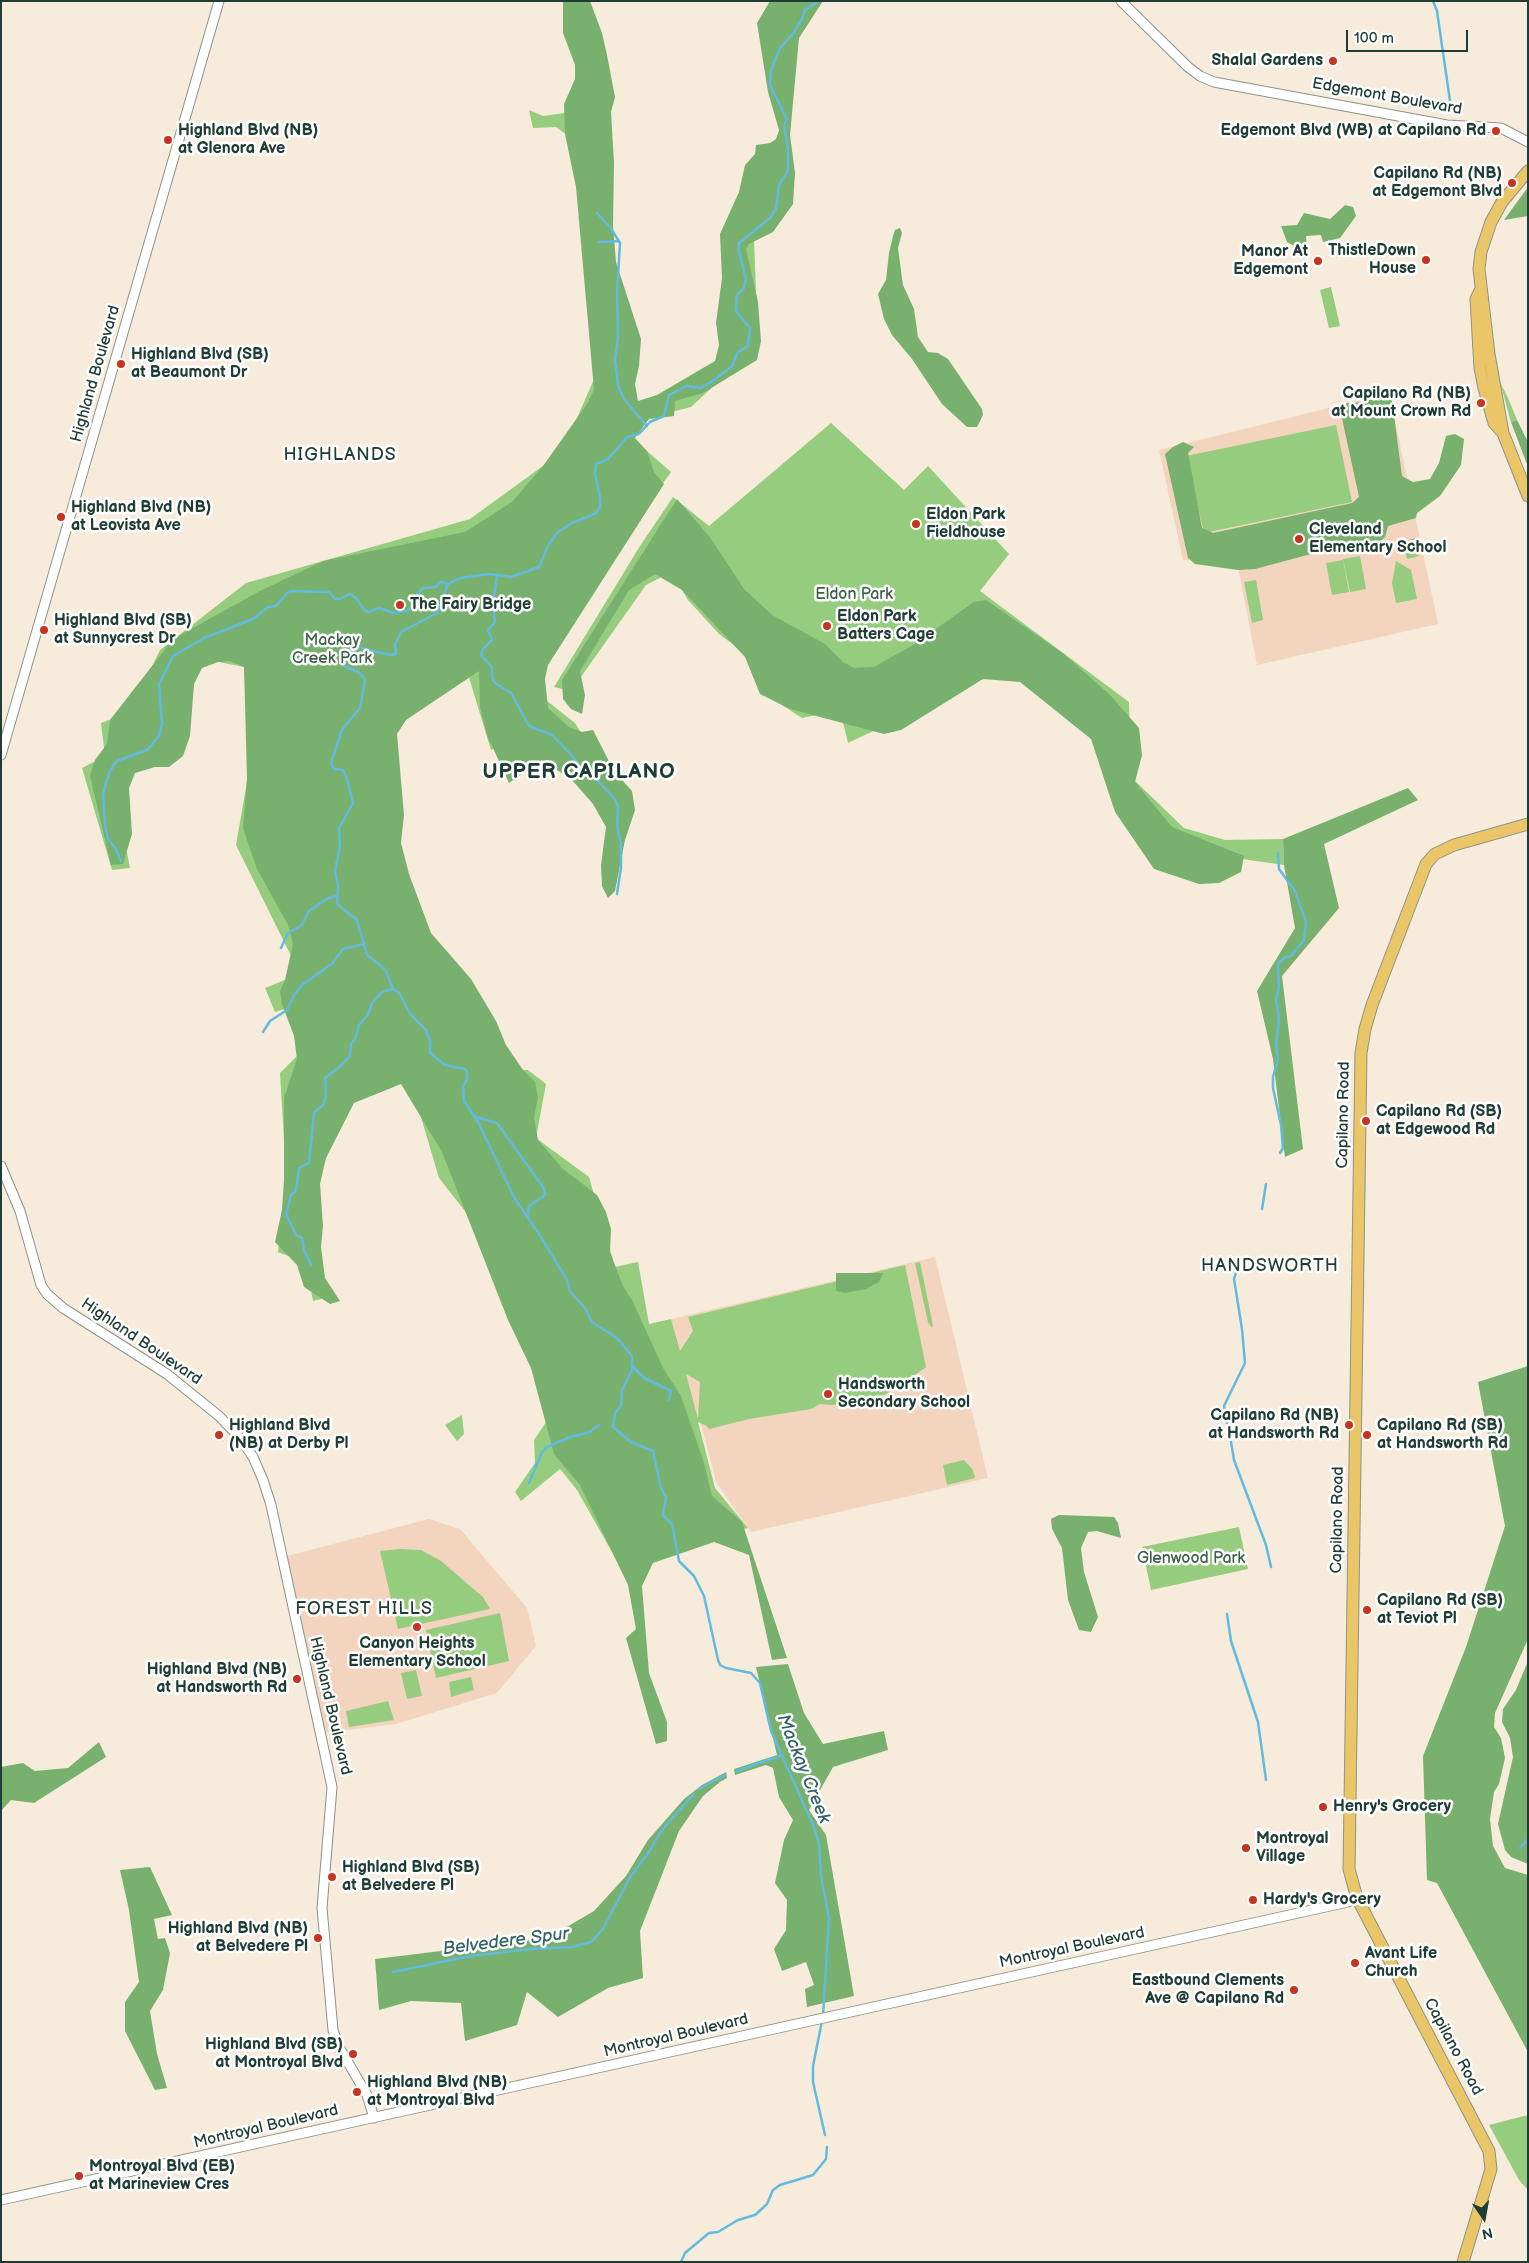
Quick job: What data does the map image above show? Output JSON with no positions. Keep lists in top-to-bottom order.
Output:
{
  "streets": {
    "main road": ["Capilano Road"],
    "street": ["Edgemont Boulevard", "Highland Boulevard", "Montroyal Boulevard"]
  },
  "crossings": [
    ["Highland Boulevard", "Montroyal Boulevard"],
    ["Capilano Road", "Montroyal Boulevard"]
  ],
  "districts": [
    "HIGHLANDS",
    "UPPER CAPILANO",
    "HANDSWORTH",
    "FOREST HILLS"
  ],
  "water": ["Mackay Creek", "Belvedere Spur"],
  "parks": ["Eldon Park", "Mackay Creek Park", "Glenwood Park"],
  "places": [
    "Shalal Gardens",
    "Edgemont Blvd (WB) at Capilano Rd",
    "Highland Blvd (NB) at Glenora Ave",
    "Capilano Rd (NB) at Edgemont Blvd",
    "ThistleDown House",
    "Manor At Edgemont",
    "Highland Blvd (SB) at Beaumont Dr",
    "Capilano Rd (NB) at Mount Crown Rd",
    "Highland Blvd (NB) at Leovista Ave",
    "Eldon Park Fieldhouse",
    "Cleveland Elementary School",
    "The Fairy Bridge",
    "Eldon Park Batters Cage",
    "Highland Blvd (SB) at Sunnycrest Dr",
    "Capilano Rd (SB) at Edgewood Rd",
    "Handsworth Secondary School",
    "Capilano Rd (NB) at Handsworth Rd",
    "Highland Blvd (NB) at Derby Pl",
    "Capilano Rd (SB) at Handsworth Rd",
    "Capilano Rd (SB) at Teviot Pl",
    "Canyon Heights Elementary School",
    "Highland Blvd (NB) at Handsworth Rd",
    "Henry's Grocery",
    "Montroyal Village",
    "Highland Blvd (SB) at Belvedere Pl",
    "Hardy's Grocery",
    "Highland Blvd (NB) at Belvedere Pl",
    "Avant Life Church",
    "Eastbound Clements Ave @ Capilano Rd",
    "Highland Blvd (SB) at Montroyal Blvd",
    "Highland Blvd (NB) at Montroyal Blvd",
    "Montroyal Blvd (EB) at Marineview Cres"
  ],
  "scale_bar": "100 m",
  "north": "bottom"
}
